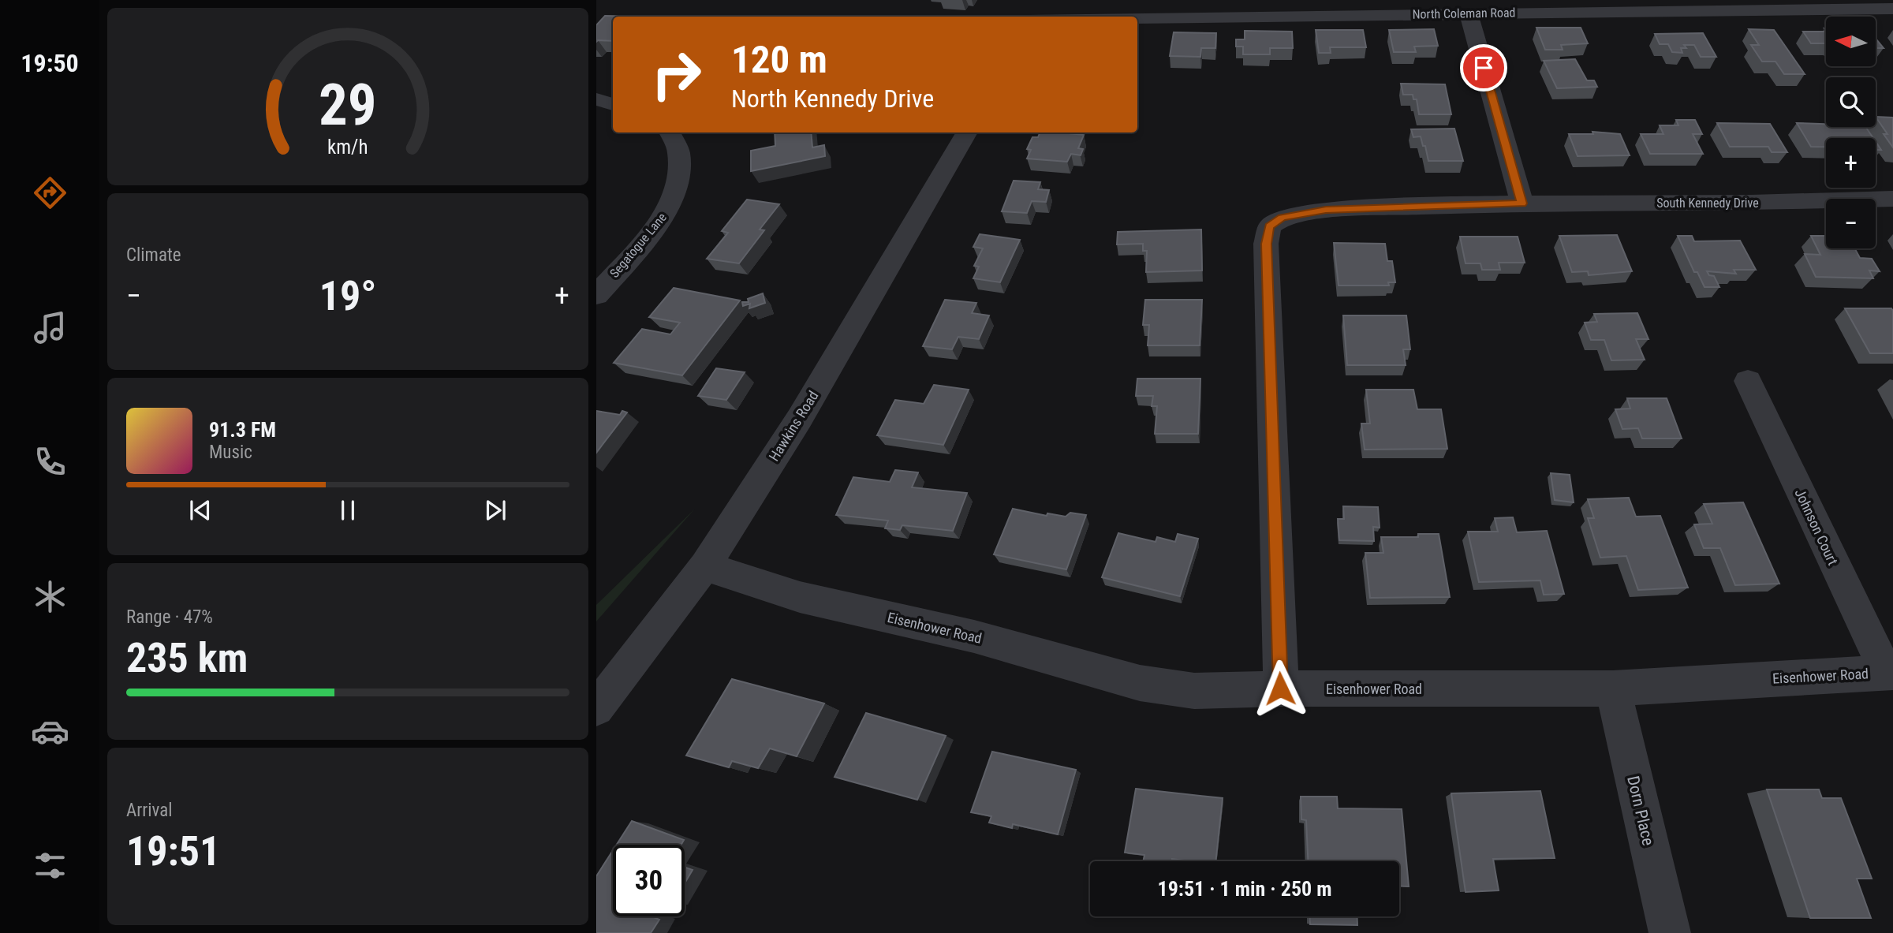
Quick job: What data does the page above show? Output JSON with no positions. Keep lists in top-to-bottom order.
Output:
{
  "streets": {
    "street": [
      "North Coleman Road",
      "South Kennedy Drive",
      "Segatogue Lane",
      "Hawkins Road",
      "Johnson Court",
      "Eisenhower Road",
      "Dorn Place"
    ]
  },
  "crossings": [
    ["South Kennedy Drive", "Eisenhower Road"],
    ["Hawkins Road", "Eisenhower Road"],
    ["Johnson Court", "Eisenhower Road"],
    ["Eisenhower Road", "Dorn Place"]
  ],
  "north": "left",
  "page": {
    "tabs": "19:50",
    "map_buttons": ["+", "−"],
    "turn": ["120 m", "North Kennedy Drive"],
    "tile": [
      "Climate",
      ["Range · 47%", "235 km"],
      ["Arrival", "19:51"]
    ],
    "heat": ["−", "19°", "+"],
    "song": ["91.3 FM", "Music"],
    "limit": "30",
    "trip": "19:51 · 1 min · 250 m",
    "gauge": ["29", "km/h"]
  }
}
